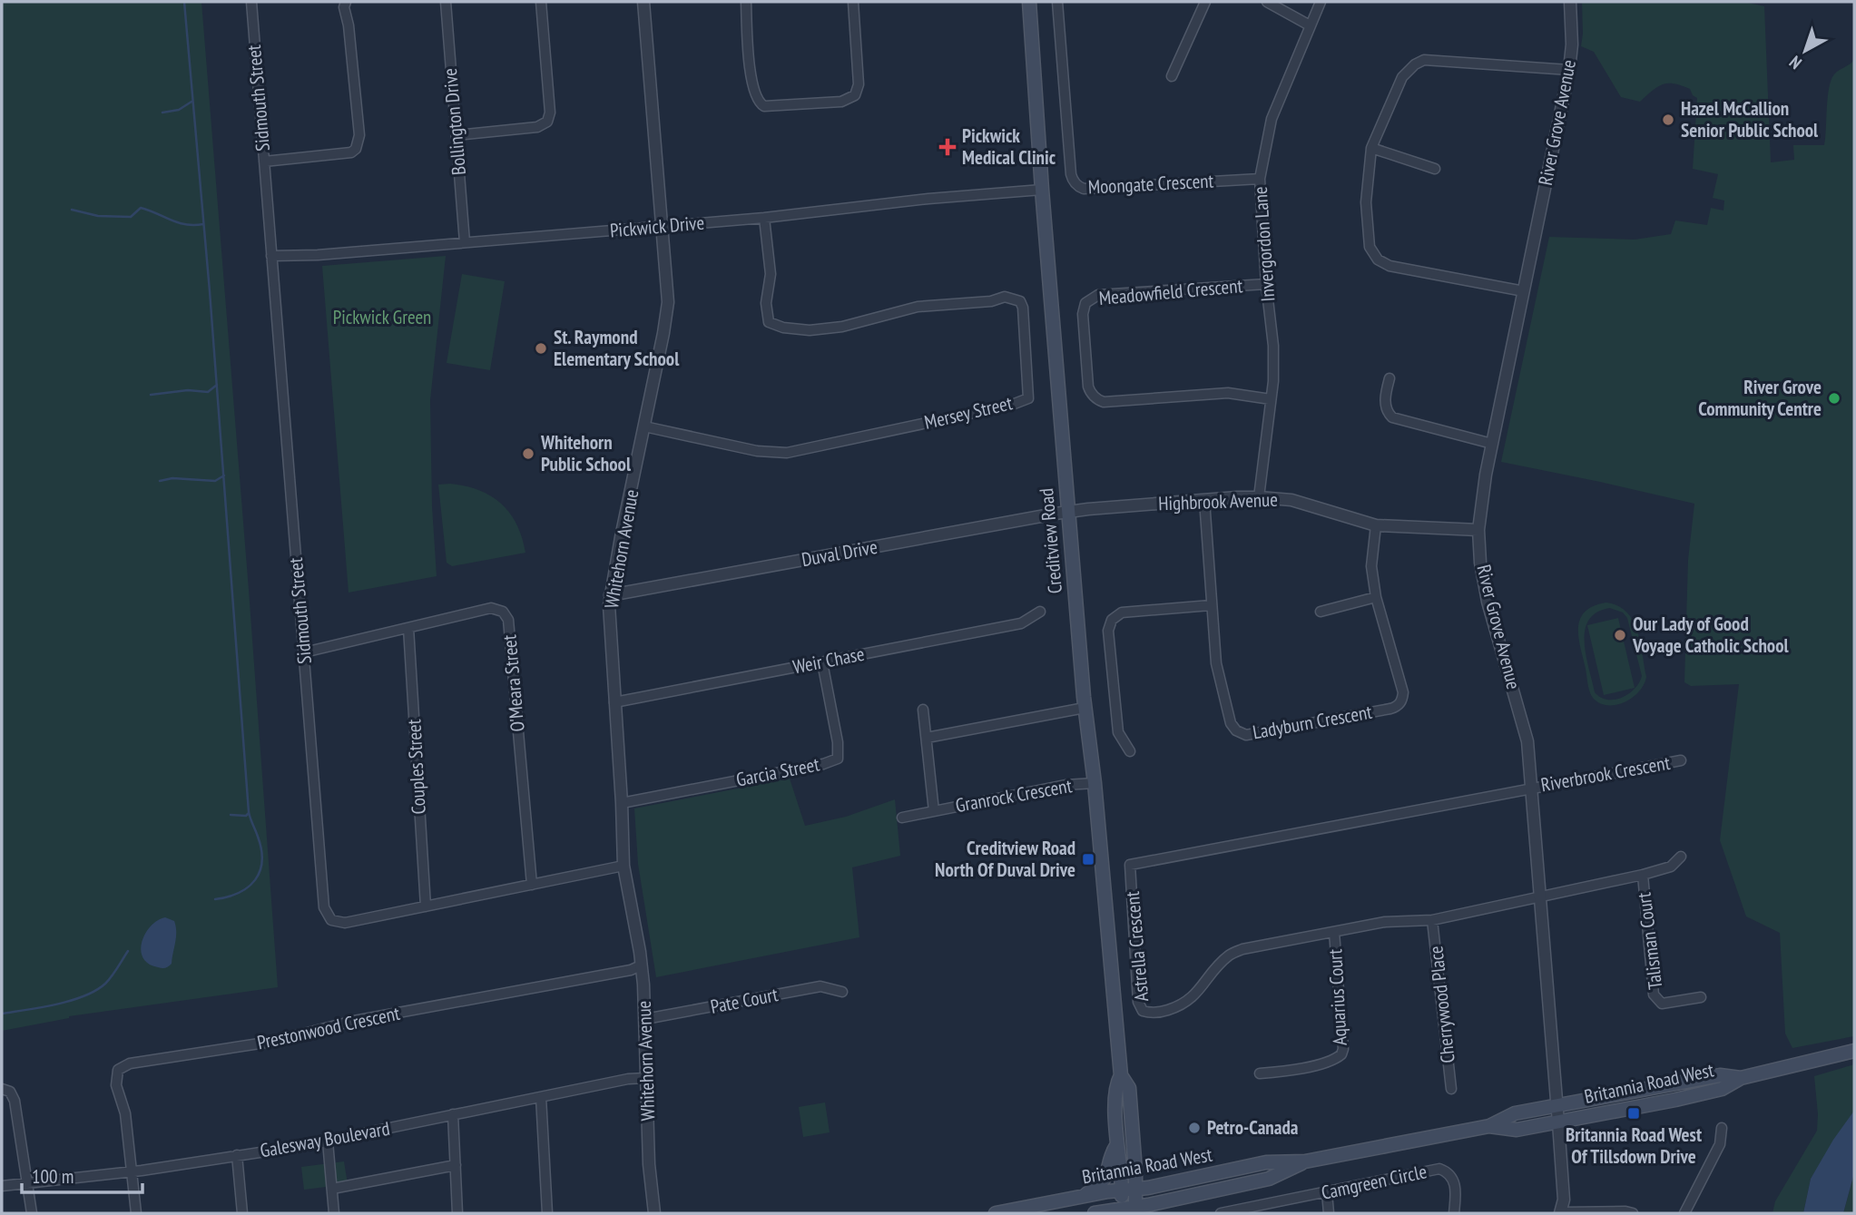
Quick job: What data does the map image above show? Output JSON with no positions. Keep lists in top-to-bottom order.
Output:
{
  "streets": {
    "main road": ["Creditview Road", "Britannia Road West"],
    "street": [
      "Sidmouth Street",
      "Bollington Drive",
      "River Grove Avenue",
      "Moongate Crescent",
      "Pickwick Drive",
      "Invergordon Lane",
      "Meadowfield Crescent",
      "Mersey Street",
      "Highbrook Avenue",
      "Whitehorn Avenue",
      "Duval Drive",
      "Weir Chase",
      "O'Meara Street",
      "Ladyburn Crescent",
      "Couples Street",
      "Garcia Street",
      "Riverbrook Crescent",
      "Granrock Crescent",
      "Talisman Court",
      "Astrella Crescent",
      "Aquarius Court",
      "Pate Court",
      "Cherrywood Place",
      "Prestonwood Crescent",
      "Galesway Boulevard",
      "Camgreen Circle"
    ]
  },
  "crossings": [
    ["Sidmouth Street", "Pickwick Drive"],
    ["Sidmouth Street", "Whitehorn Avenue"],
    ["Sidmouth Street", "O'Meara Street"],
    ["Sidmouth Street", "Couples Street"],
    ["Bollington Drive", "Pickwick Drive"],
    ["River Grove Avenue", "Highbrook Avenue"],
    ["River Grove Avenue", "Riverbrook Crescent"],
    ["River Grove Avenue", "Astrella Crescent"],
    ["River Grove Avenue", "Britannia Road West"],
    ["Moongate Crescent", "Invergordon Lane"],
    ["Pickwick Drive", "Mersey Street"],
    ["Pickwick Drive", "Creditview Road"],
    ["Pickwick Drive", "Whitehorn Avenue"],
    ["Invergordon Lane", "Meadowfield Crescent"],
    ["Invergordon Lane", "Highbrook Avenue"],
    ["Mersey Street", "Whitehorn Avenue"],
    ["Highbrook Avenue", "Creditview Road"],
    ["Highbrook Avenue", "Duval Drive"],
    ["Highbrook Avenue", "Ladyburn Crescent"],
    ["Creditview Road", "Duval Drive"],
    ["Creditview Road", "Granrock Crescent"],
    ["Creditview Road", "Britannia Road West"],
    ["Whitehorn Avenue", "Duval Drive"],
    ["Whitehorn Avenue", "Weir Chase"],
    ["Whitehorn Avenue", "Garcia Street"],
    ["Whitehorn Avenue", "Pate Court"],
    ["Whitehorn Avenue", "Prestonwood Crescent"],
    ["Whitehorn Avenue", "Galesway Boulevard"],
    ["Weir Chase", "Garcia Street"],
    ["O'Meara Street", "Couples Street"],
    ["Riverbrook Crescent", "Astrella Crescent"],
    ["Astrella Crescent", "Aquarius Court"],
    ["Astrella Crescent", "Cherrywood Place"],
    ["Prestonwood Crescent", "Galesway Boulevard"]
  ],
  "parks": ["Pickwick Green"],
  "places": {
    "other": [
      "Hazel McCallion Senior Public School",
      "St. Raymond Elementary School",
      "River Grove Community Centre",
      "Whitehorn Public School",
      "Our Lady of Good Voyage Catholic School",
      "Petro-Canada"
    ],
    "health": ["Pickwick Medical Clinic"],
    "transit": ["Creditview Road North Of Duval Drive", "Britannia Road West Of Tillsdown Drive"]
  },
  "scale_bar": "100 m",
  "north": "bottom left"
}
